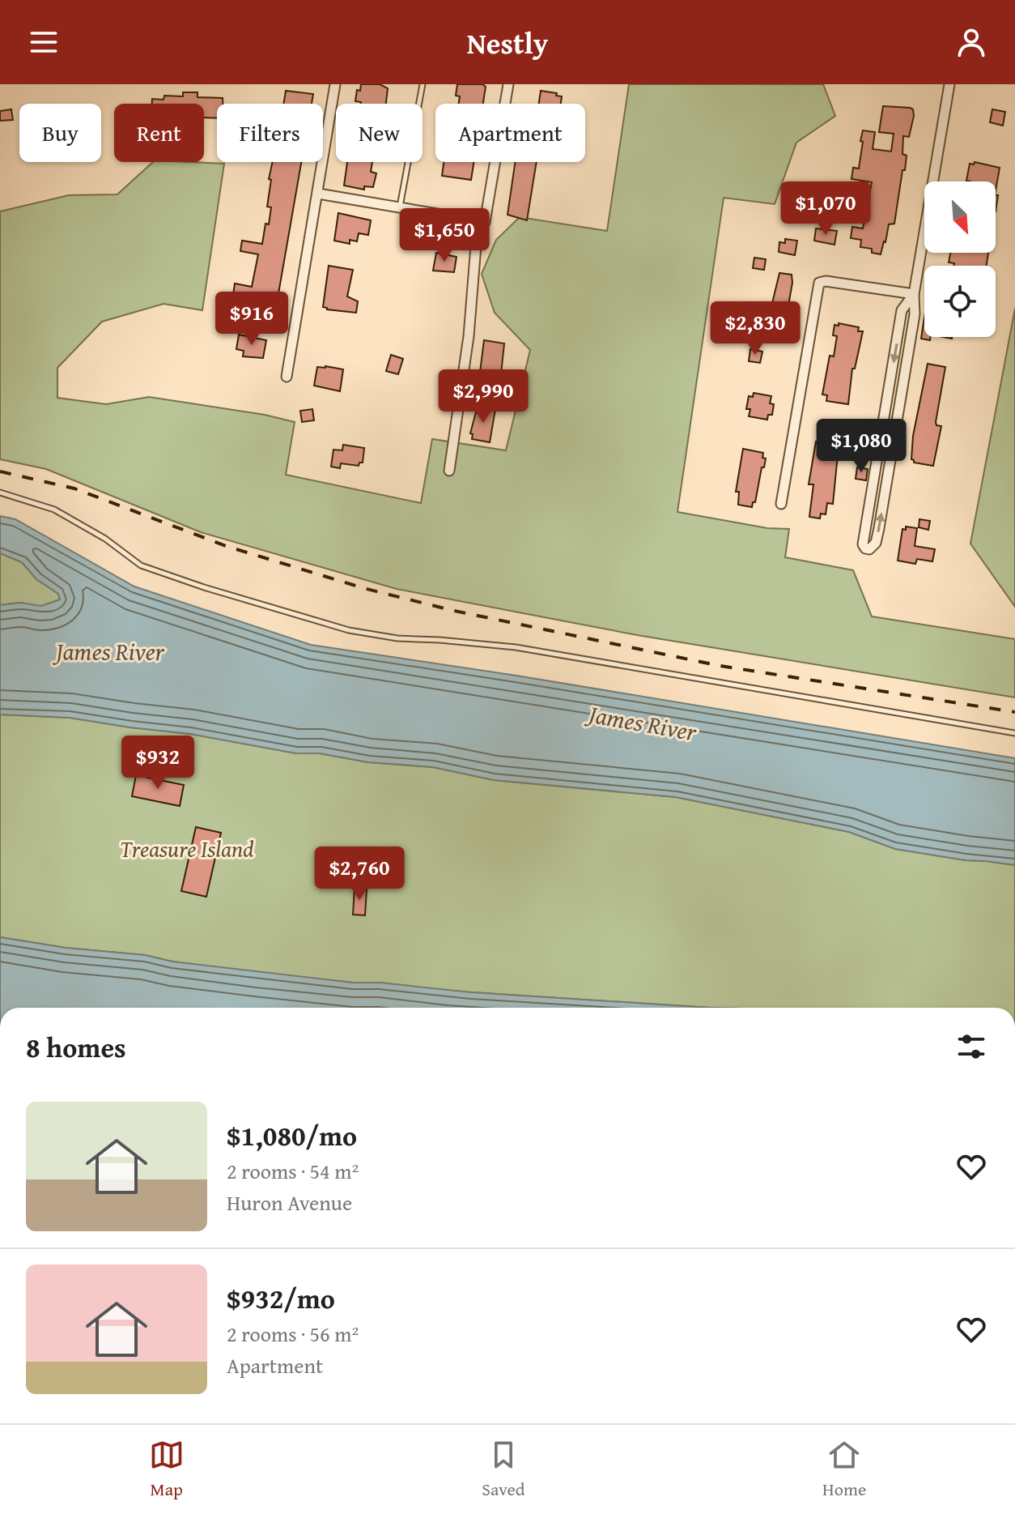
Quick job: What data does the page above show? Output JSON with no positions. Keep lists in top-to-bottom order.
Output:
{
  "water": ["James River"],
  "parks": ["Treasure Island"],
  "north": "bottom right",
  "page": {
    "header": "Nestly",
    "chip": [
      "Buy",
      "Rent",
      "Filters",
      "New",
      "Apartment"
    ],
    "price": [
      "$1,070",
      "$1,650",
      "$916",
      "$2,830",
      "$2,990",
      "$1,080",
      "$932",
      "$2,760"
    ],
    "heading": "8 homes",
    "list": [
      {
        "name": "$1,080/mo",
        "note": "2 rooms · 54 m² · Huron Avenue"
      },
      {
        "name": "$932/mo",
        "note": "2 rooms · 56 m² · Apartment"
      }
    ],
    "tabs": ["Map", "Saved", "Home"]
  }
}
